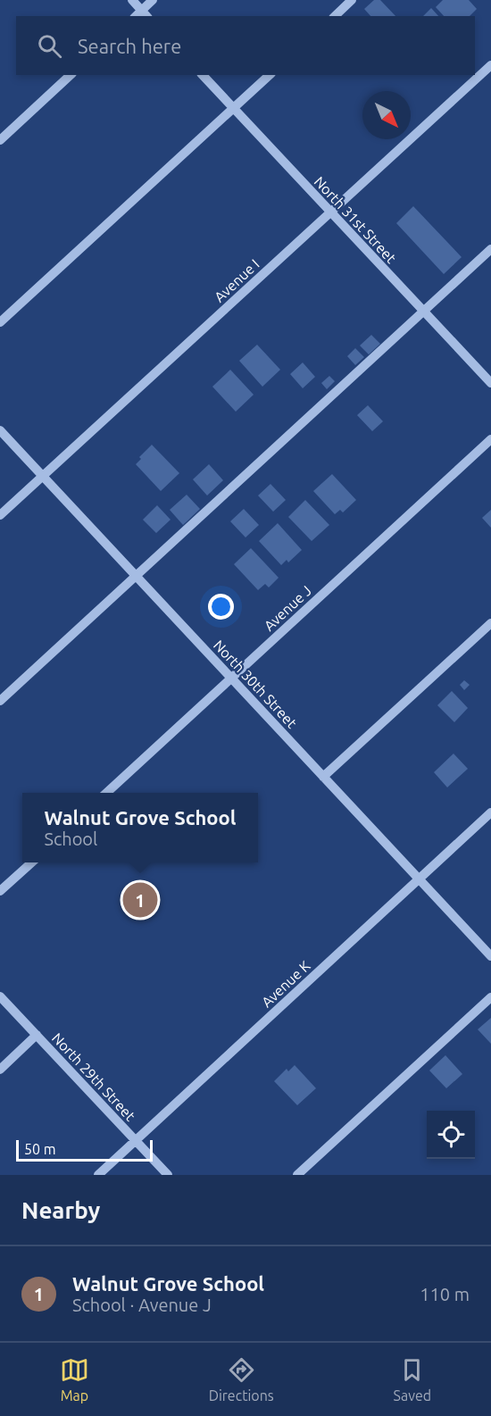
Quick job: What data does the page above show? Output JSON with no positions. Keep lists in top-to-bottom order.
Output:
{
  "streets": {
    "street": [
      "North 31st Street",
      "Avenue I",
      "Avenue J",
      "North 30th Street",
      "Avenue K",
      "North 29th Street"
    ]
  },
  "crossings": [
    ["North 31st Street", "Avenue I"],
    ["Avenue I", "North 30th Street"],
    ["Avenue J", "North 30th Street"],
    ["North 30th Street", "Avenue K"],
    ["Avenue K", "North 29th Street"]
  ],
  "scale_bar": "50 m",
  "north": "bottom right",
  "page": {
    "search": "Search here",
    "popup": ["Walnut Grove School", "School"],
    "pins": "1",
    "scale": "50 m",
    "heading": "Nearby",
    "list": [
      {
        "mark": "1",
        "name": "Walnut Grove School",
        "note": "School · Avenue J",
        "value": "110 m"
      }
    ],
    "nav": ["Map", "Directions", "Saved"]
  }
}
